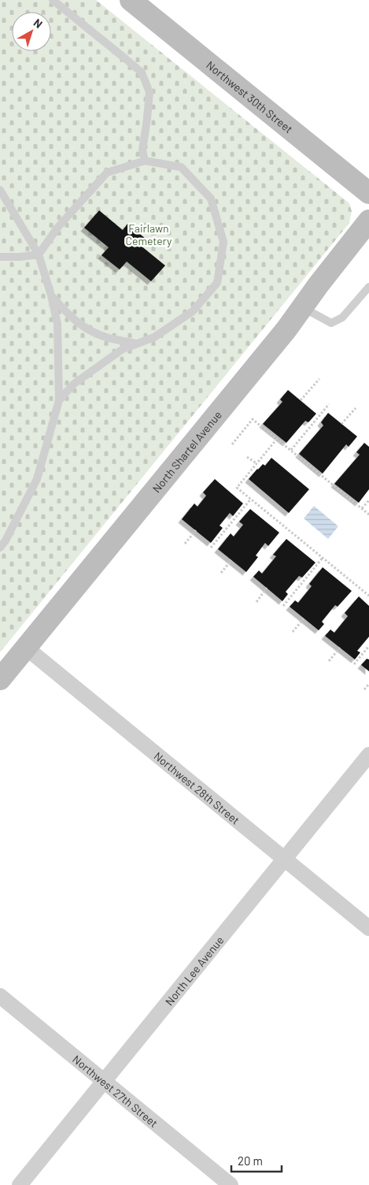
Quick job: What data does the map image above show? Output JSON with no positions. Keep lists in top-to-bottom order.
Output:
{
  "streets": {
    "street": [
      "Northwest 30th Street",
      "North Shartel Avenue",
      "Northwest 28th Street",
      "North Lee Avenue",
      "Northwest 27th Street"
    ]
  },
  "crossings": [
    ["North Shartel Avenue", "Northwest 28th Street"],
    ["Northwest 28th Street", "North Lee Avenue"],
    ["North Lee Avenue", "Northwest 27th Street"]
  ],
  "parks": ["Fairlawn Cemetery"],
  "scale_bar": "20 m",
  "north": "top right"
}
